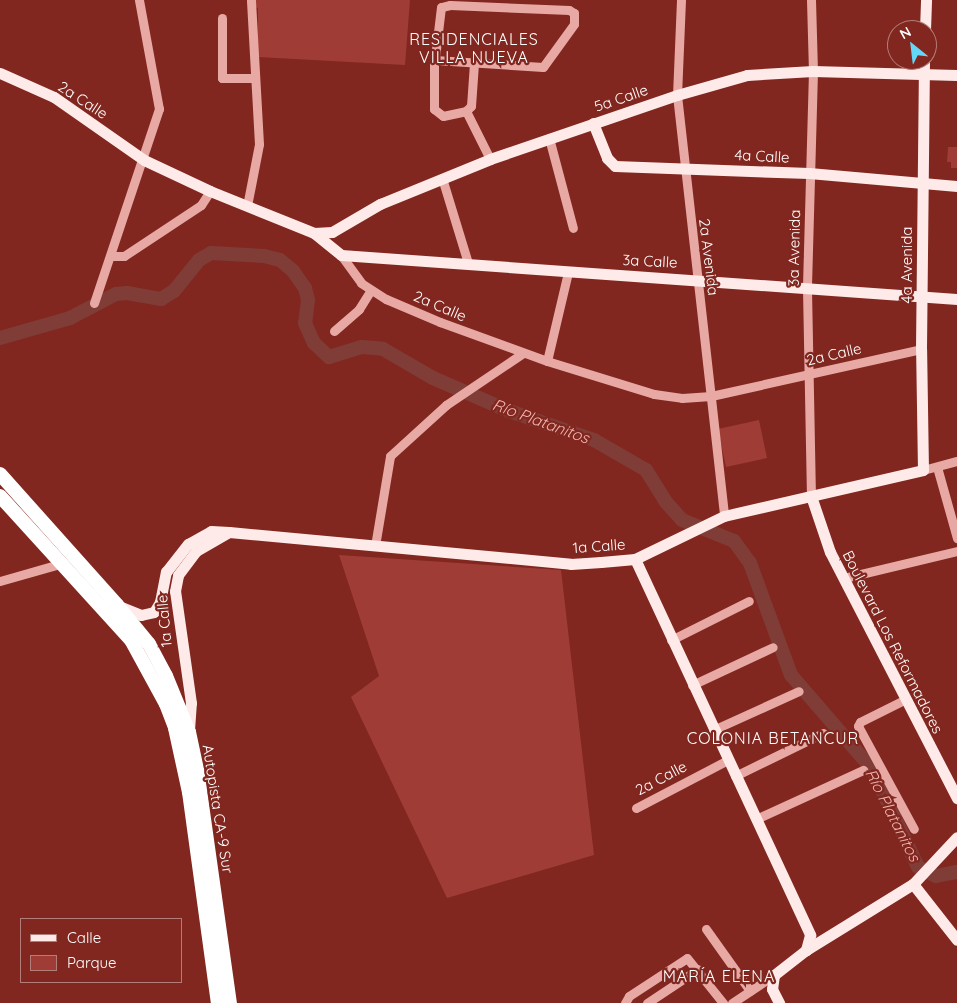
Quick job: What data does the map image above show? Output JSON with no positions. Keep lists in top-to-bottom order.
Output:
{
  "streets": {
    "highway": ["Autopista CA-9 Sur"],
    "main road": [
      "5a Calle",
      "2a Calle",
      "4a Calle",
      "3a Calle",
      "4a Avenida",
      "1a Calle",
      "Boulevard Los Reformadores"
    ],
    "street": ["3a Avenida", "2a Avenida"]
  },
  "crossings": [
    ["5a Calle", "2a Calle"],
    ["5a Calle", "4a Calle"],
    ["5a Calle", "3a Avenida"],
    ["5a Calle", "2a Avenida"],
    ["5a Calle", "4a Avenida"],
    ["2a Calle", "3a Avenida"],
    ["2a Calle", "2a Avenida"],
    ["2a Calle", "3a Calle"],
    ["2a Calle", "4a Avenida"],
    ["4a Calle", "3a Avenida"],
    ["4a Calle", "2a Avenida"],
    ["4a Calle", "4a Avenida"],
    ["3a Avenida", "3a Calle"],
    ["3a Avenida", "1a Calle"],
    ["3a Avenida", "Boulevard Los Reformadores"],
    ["2a Avenida", "3a Calle"],
    ["2a Avenida", "1a Calle"],
    ["3a Calle", "4a Avenida"],
    ["4a Avenida", "1a Calle"],
    ["1a Calle", "Boulevard Los Reformadores"],
    ["1a Calle", "Autopista CA-9 Sur"]
  ],
  "districts": ["RESIDENCIALES VILLA NUEVA", "COLONIA BETANCUR", "MARÍA ELENA"],
  "water": ["Río Platanitos"],
  "legend": ["Calle", "Parque"],
  "north": "top left"
}
